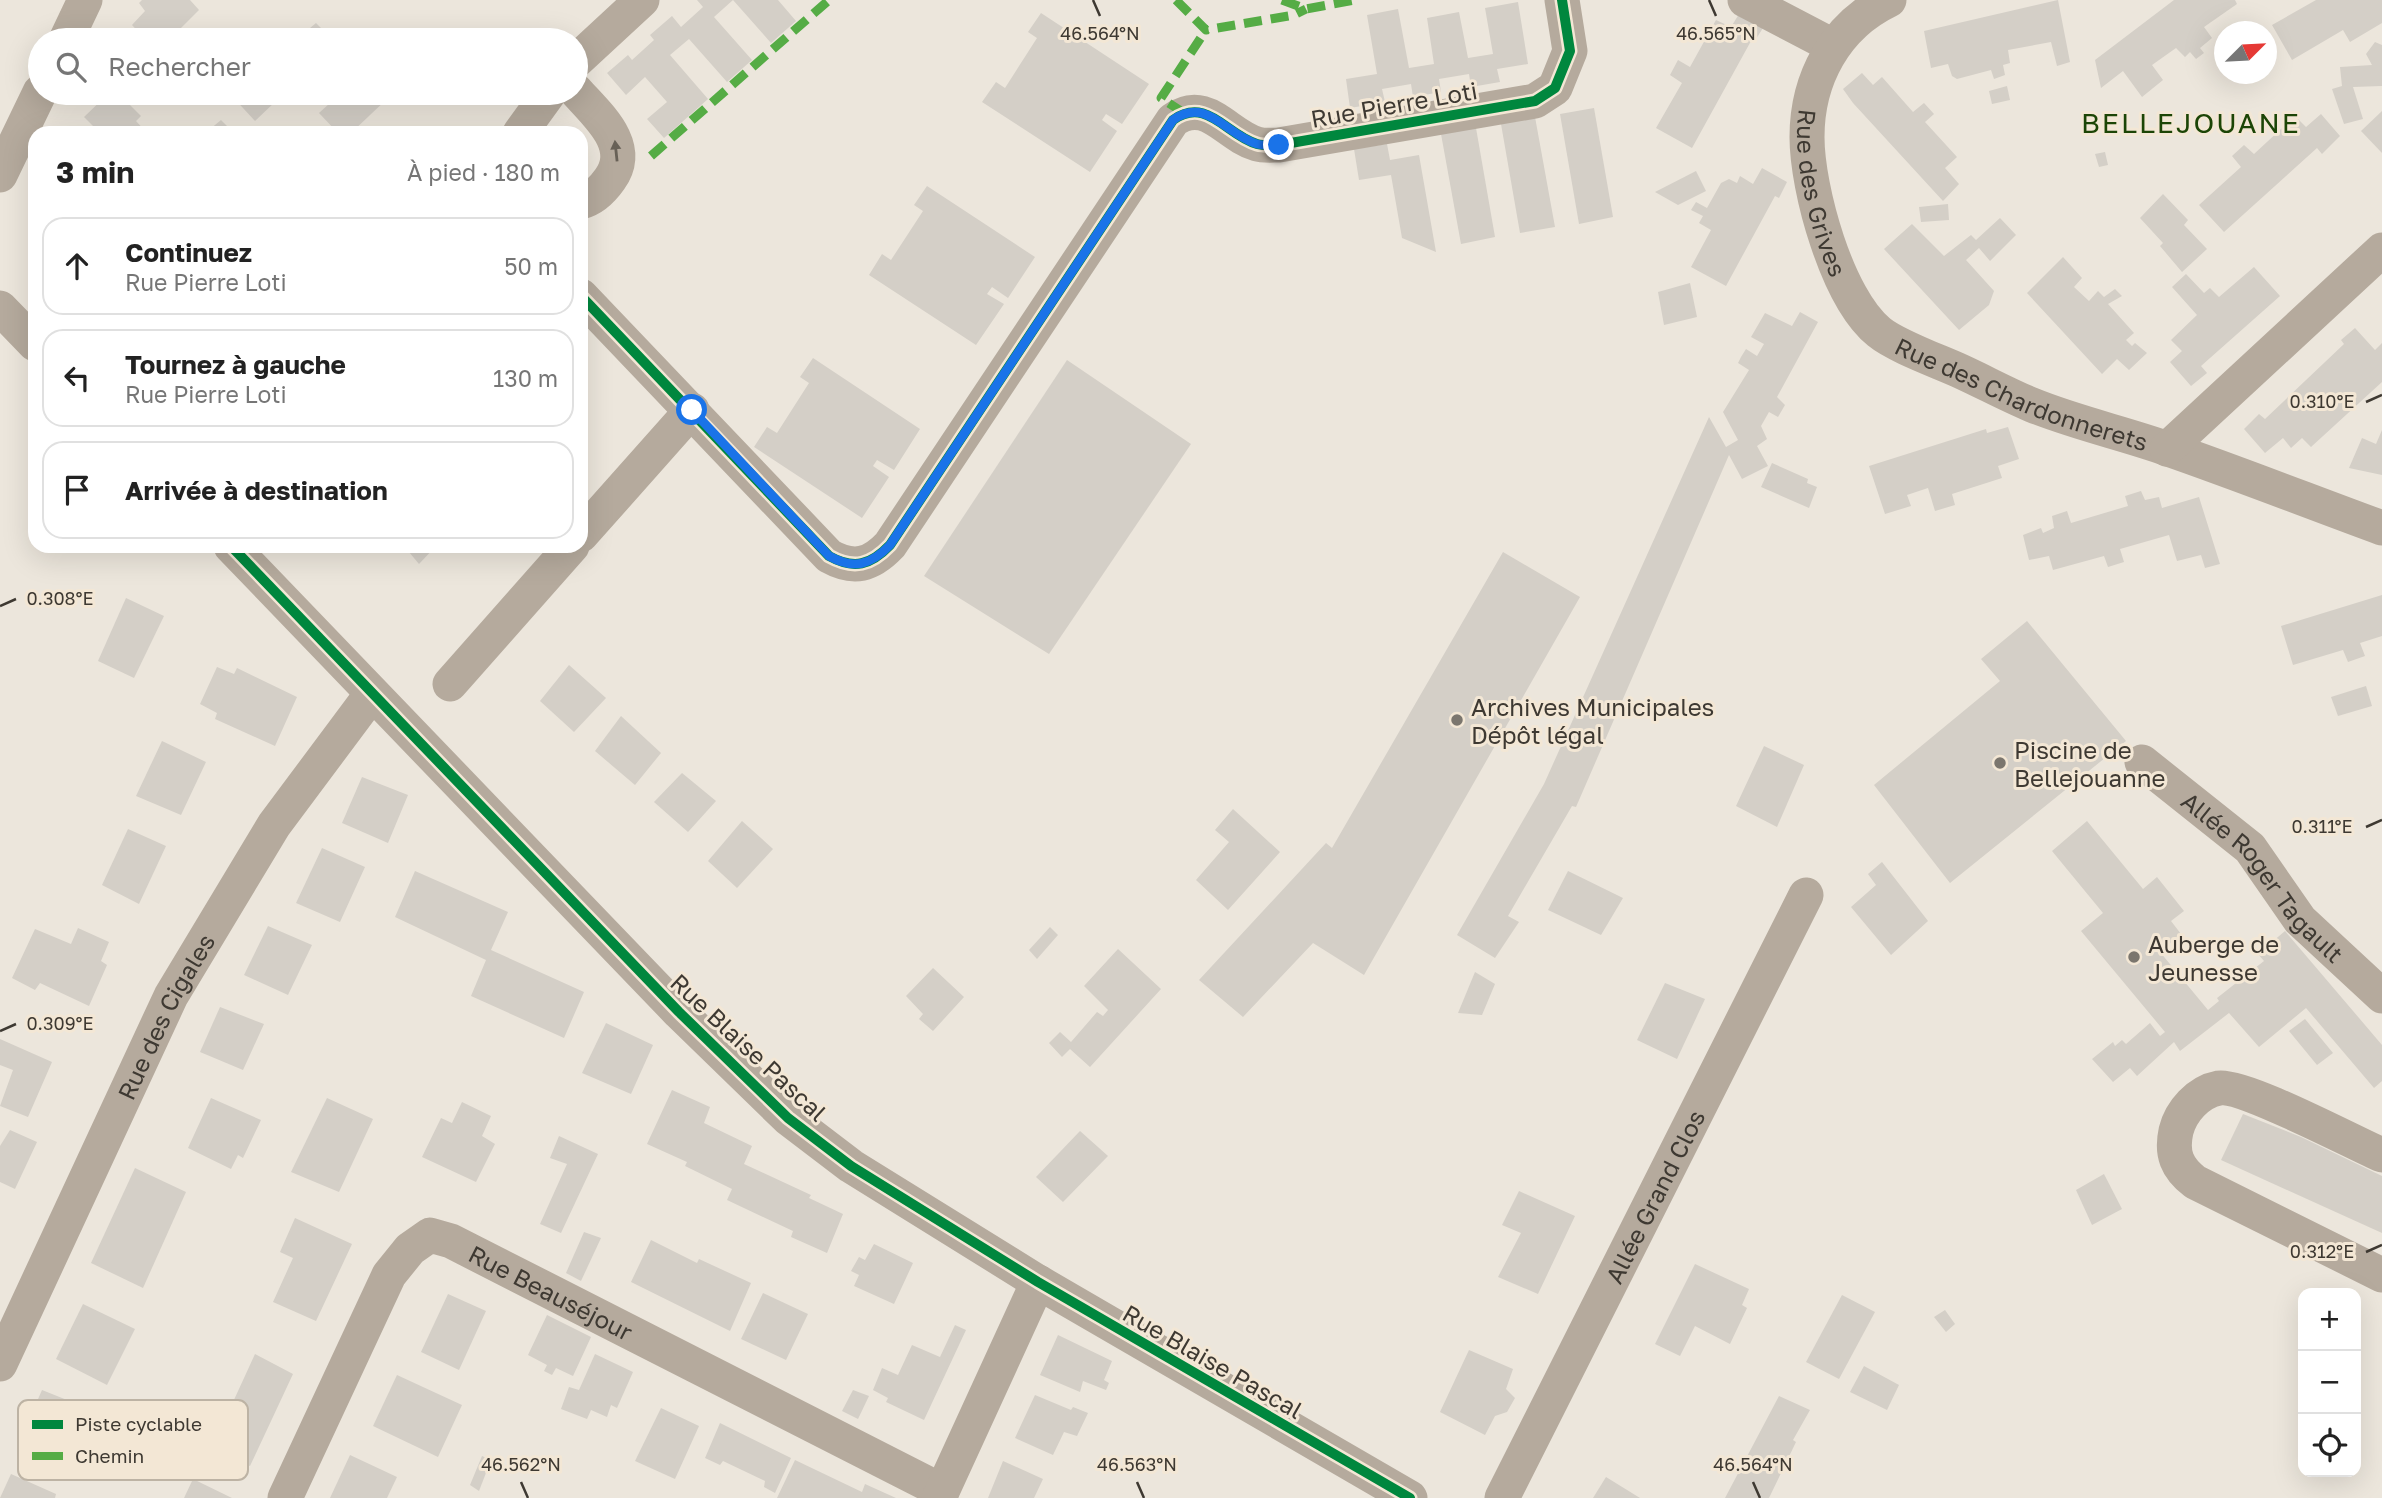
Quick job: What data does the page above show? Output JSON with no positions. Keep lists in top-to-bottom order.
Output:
{
  "streets": {
    "street": [
      "Rue Pierre Loti",
      "Rue des Grives",
      "Rue des Chardonnerets",
      "Allée Roger Tagault",
      "Rue des Cigales",
      "Rue Blaise Pascal",
      "Allée Grand Clos",
      "Rue Beauséjour"
    ]
  },
  "crossings": [
    ["Rue des Grives", "Rue des Chardonnerets"],
    ["Rue des Cigales", "Rue Blaise Pascal"]
  ],
  "districts": ["BELLEJOUANE"],
  "places": ["Archives Municipales Dépôt légal", "Piscine de Bellejouanne", "Auberge de Jeunesse"],
  "legend": ["Piste cyclable", "Chemin"],
  "north": "top right",
  "page": {
    "search": "Rechercher",
    "heading": ["3 min", "À pied · 180 m"],
    "list": [
      ["Continuez", "Rue Pierre Loti", "50 m"],
      ["Tournez à gauche", "Rue Pierre Loti", "130 m"],
      "Arrivée à destination"
    ],
    "map_buttons": ["+", "−"]
  },
  "coordinates": [
    "46.564°N",
    "46.565°N",
    "0.310°E",
    "0.308°E",
    "0.311°E",
    "0.309°E",
    "0.312°E",
    "46.562°N",
    "46.563°N"
  ]
}
